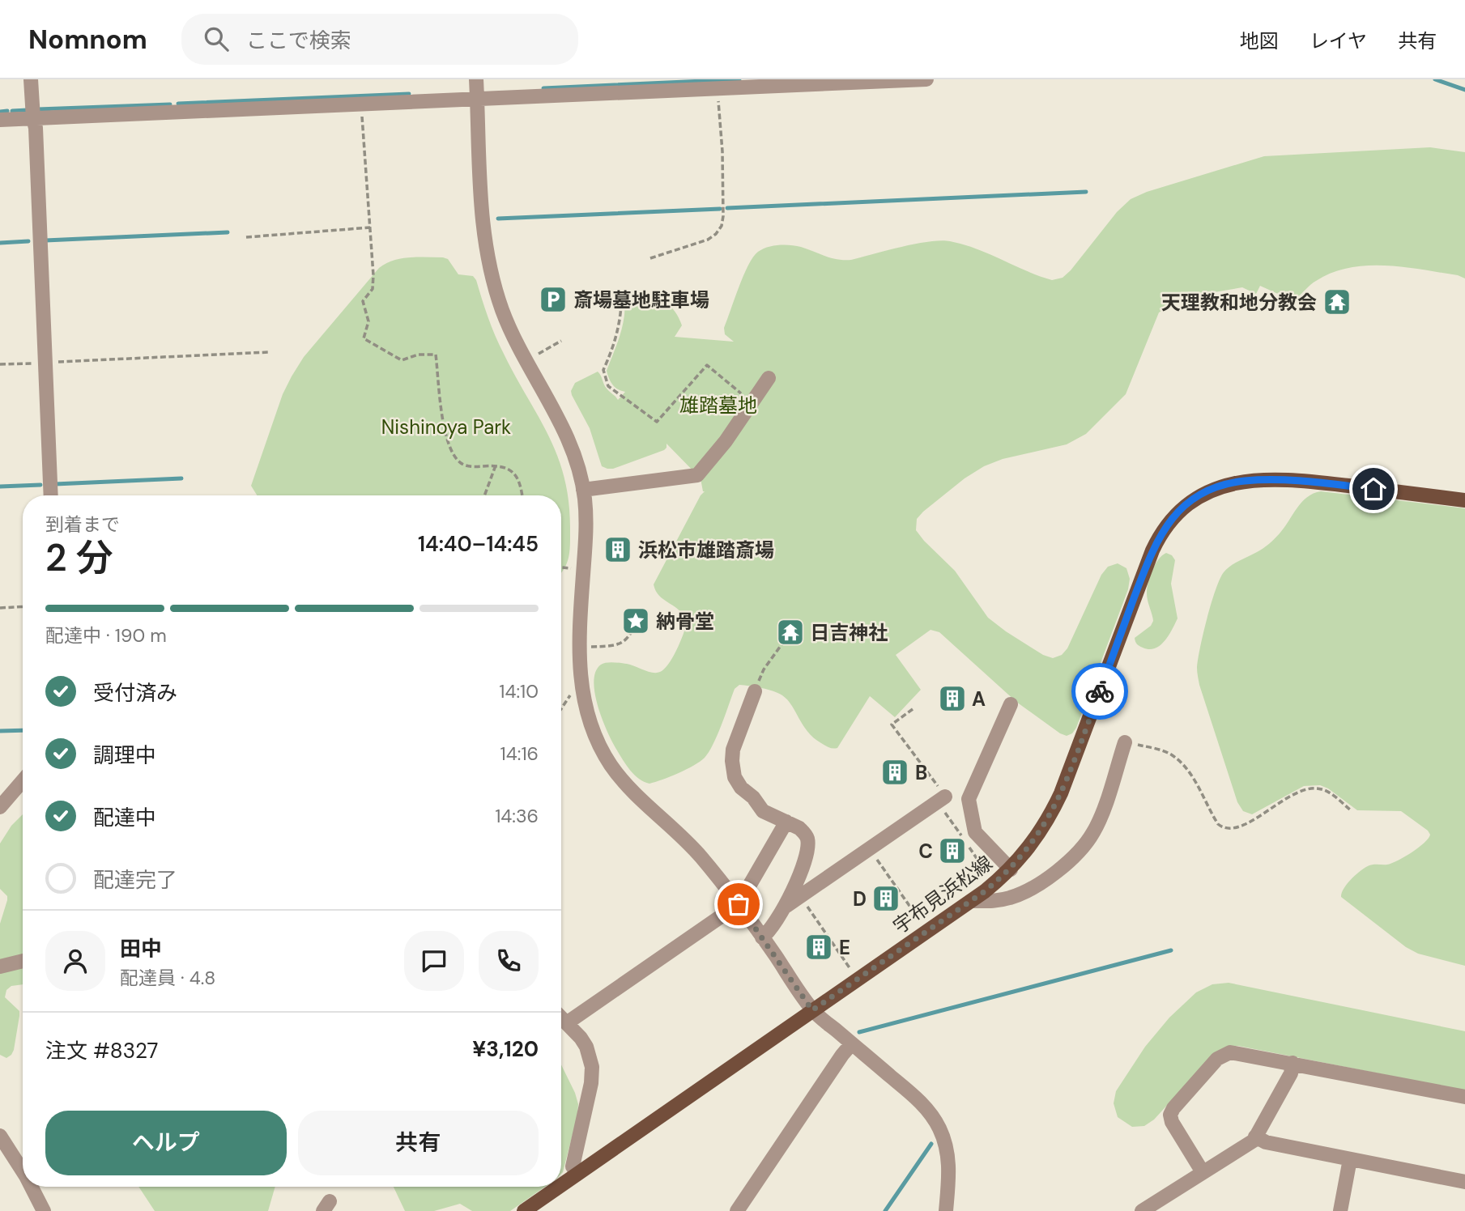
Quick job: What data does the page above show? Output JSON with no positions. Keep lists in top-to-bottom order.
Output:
{
  "streets": {
    "main road": ["宇布見浜松線"]
  },
  "parks": ["雄踏墓地", "Nishinoya Park"],
  "places": {
    "parking": ["斎場墓地駐車場"],
    "temple": ["天理教和地分教会", "日吉神社"],
    "building": [
      "浜松市雄踏斎場",
      "A",
      "B",
      "C",
      "D",
      "E"
    ],
    "place": ["納骨堂"]
  },
  "page": {
    "header": "Nomnom",
    "search": "ここで検索",
    "nav": ["地図", "レイヤ", "共有"],
    "heading": ["2 分", "到着まで", "14:40–14:45"],
    "panel": [
      "田中",
      "配達員 · 4.8",
      "注文 #8327",
      "¥3,120"
    ],
    "bar": "配達中 · 190 m",
    "list": [
      ["受付済み", "14:10"],
      ["調理中", "14:16"],
      ["配達中", "14:36"],
      "配達完了"
    ],
    "buttons": ["ヘルプ", "共有"]
  }
}
